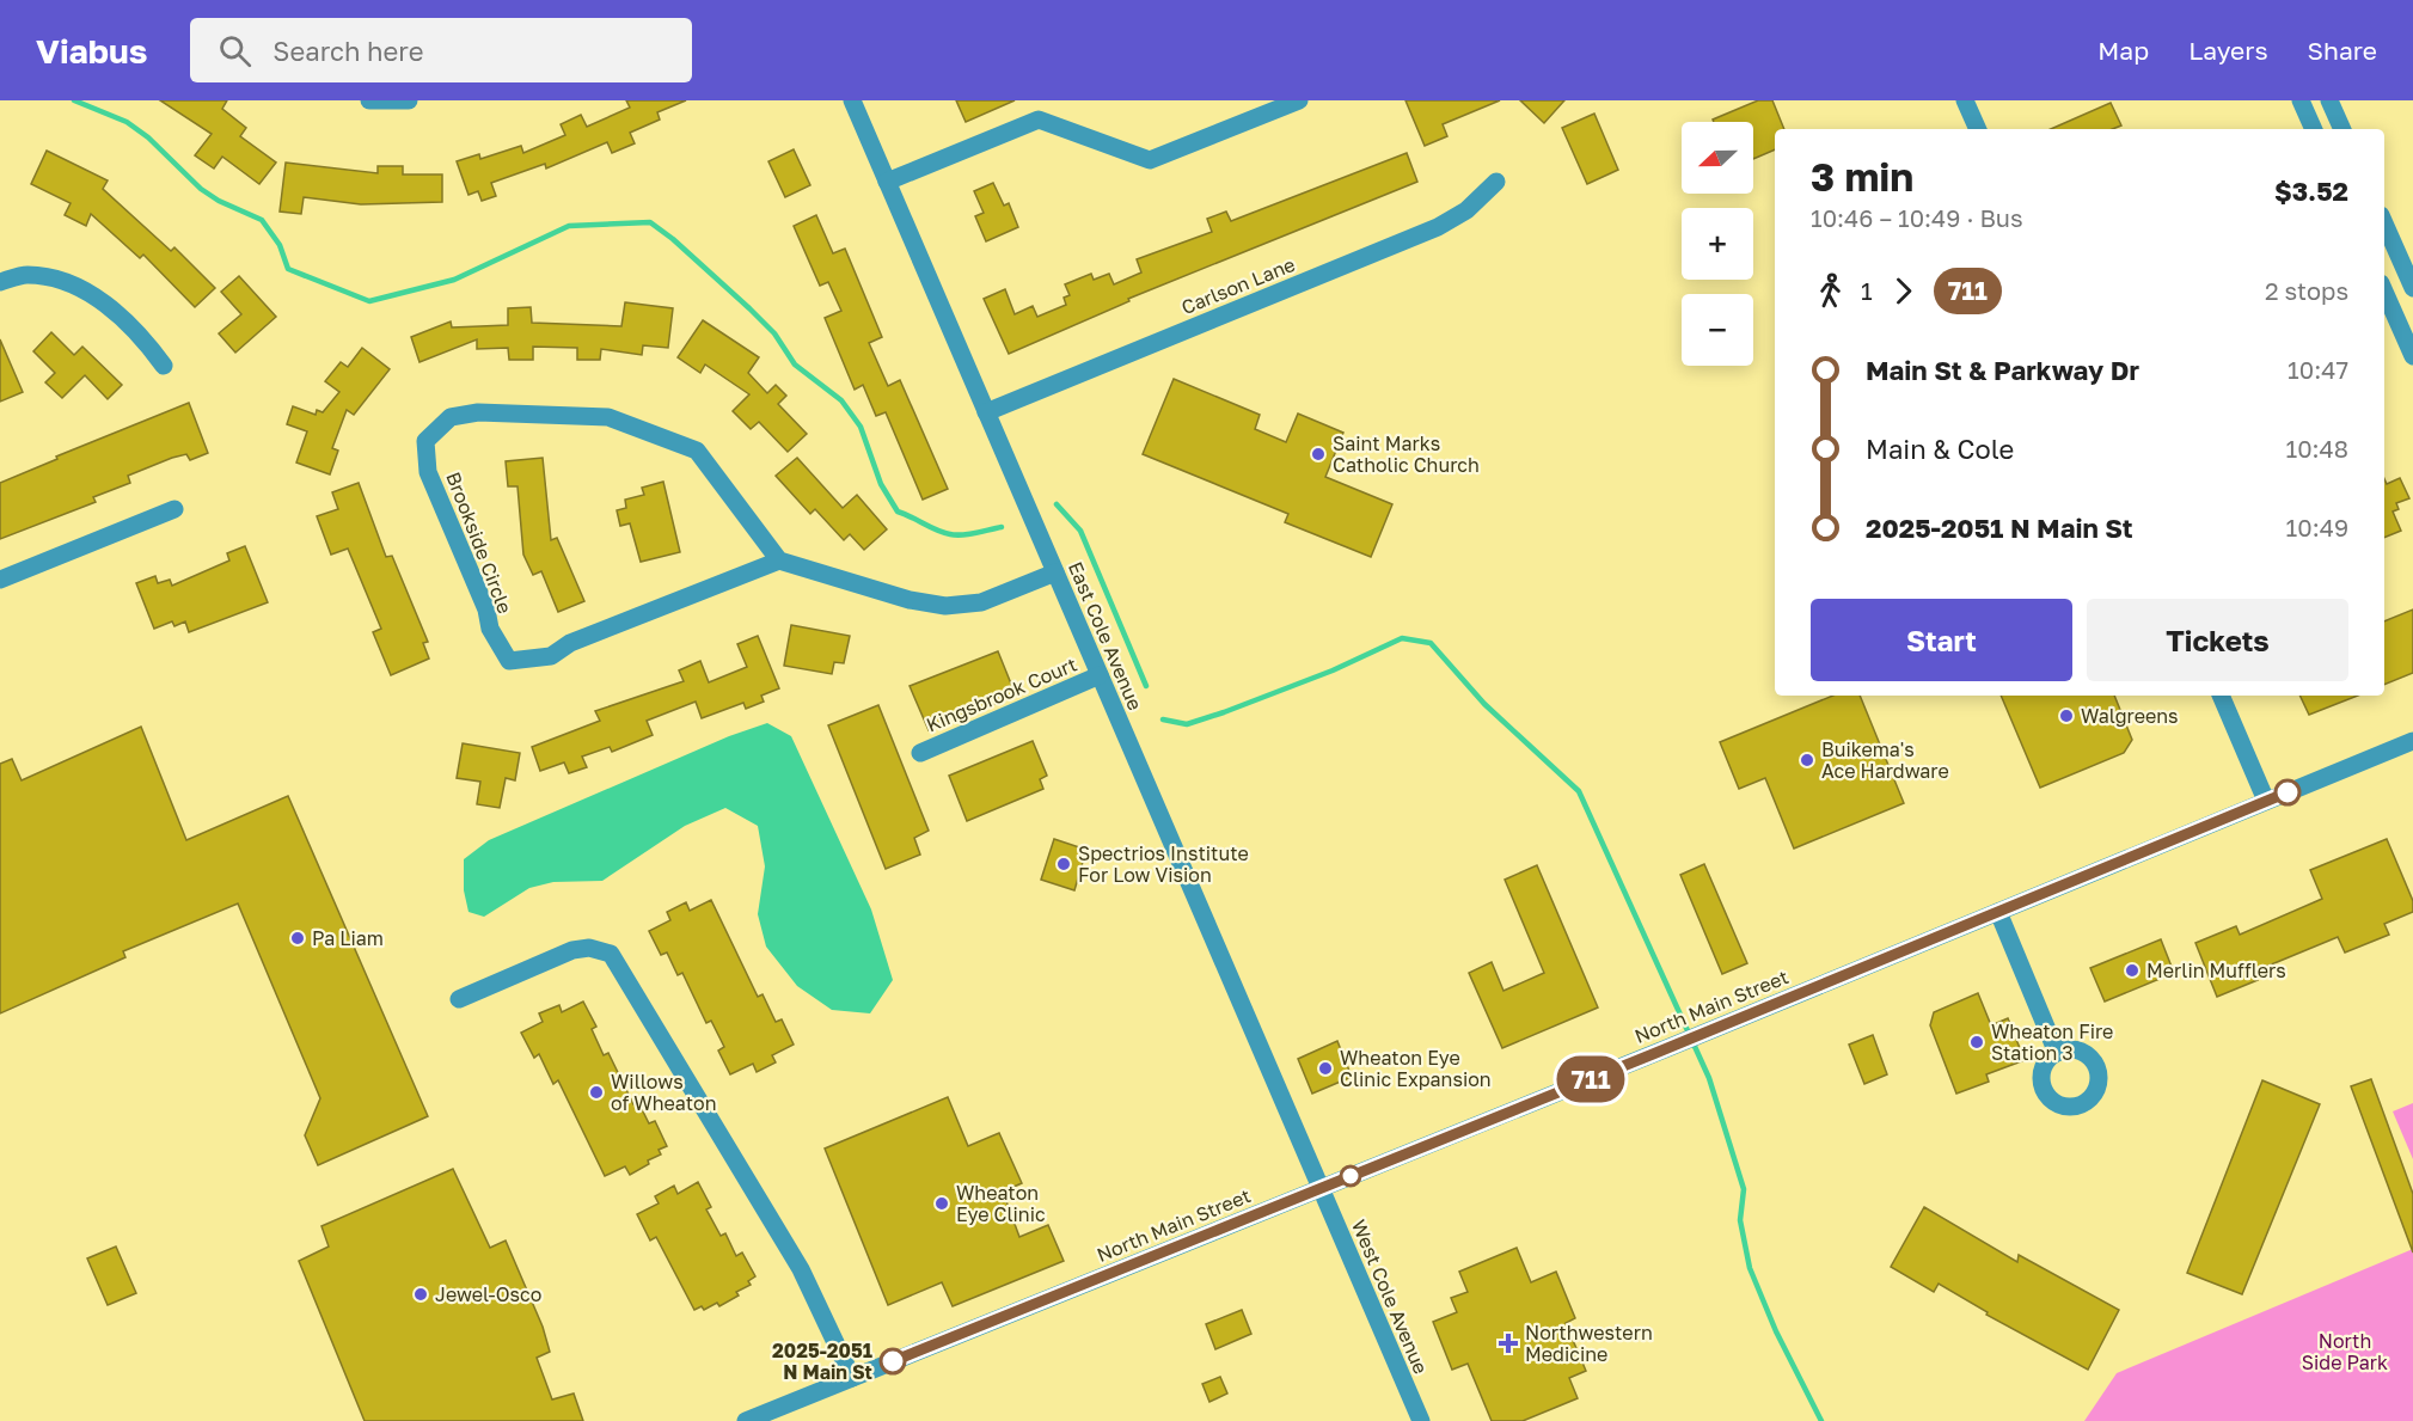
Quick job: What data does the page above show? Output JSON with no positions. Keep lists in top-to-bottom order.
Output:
{
  "streets": {
    "street": [
      "Carlson Lane",
      "Brookside Circle",
      "East Cole Avenue",
      "Kingsbrook Court",
      "North Main Street",
      "West Cole Avenue"
    ]
  },
  "crossings": [
    ["Carlson Lane", "East Cole Avenue"],
    ["East Cole Avenue", "Kingsbrook Court"],
    ["East Cole Avenue", "North Main Street"],
    ["East Cole Avenue", "West Cole Avenue"],
    ["North Main Street", "West Cole Avenue"]
  ],
  "parks": ["North Side Park"],
  "places": {
    "other": [
      "Saint Marks Catholic Church",
      "Walgreens",
      "Buikema's Ace Hardware",
      "Spectrios Institute For Low Vision",
      "Pa Liam",
      "Merlin Mufflers",
      "Wheaton Fire Station 3",
      "Wheaton Eye Clinic Expansion",
      "Willows of Wheaton",
      "Wheaton Eye Clinic",
      "Jewel-Osco",
      "2025-2051 N Main St"
    ],
    "health": ["Northwestern Medicine"]
  },
  "lines": ["bus line 711"],
  "north": "left",
  "page": {
    "header": "Viabus",
    "search": "Search here",
    "nav": ["Map", "Layers", "Share"],
    "on_map": "711",
    "map_buttons": ["+", "−"],
    "heading": ["3 min", "10:46 – 10:49 · Bus", "$3.52"],
    "legs": ["1", "711", "2 stops"],
    "list": [
      {
        "name": "Main St & Parkway Dr",
        "value": "10:47"
      },
      {
        "name": "Main & Cole",
        "value": "10:48"
      },
      {
        "name": "2025-2051 N Main St",
        "value": "10:49"
      }
    ],
    "buttons": ["Start", "Tickets"]
  }
}
